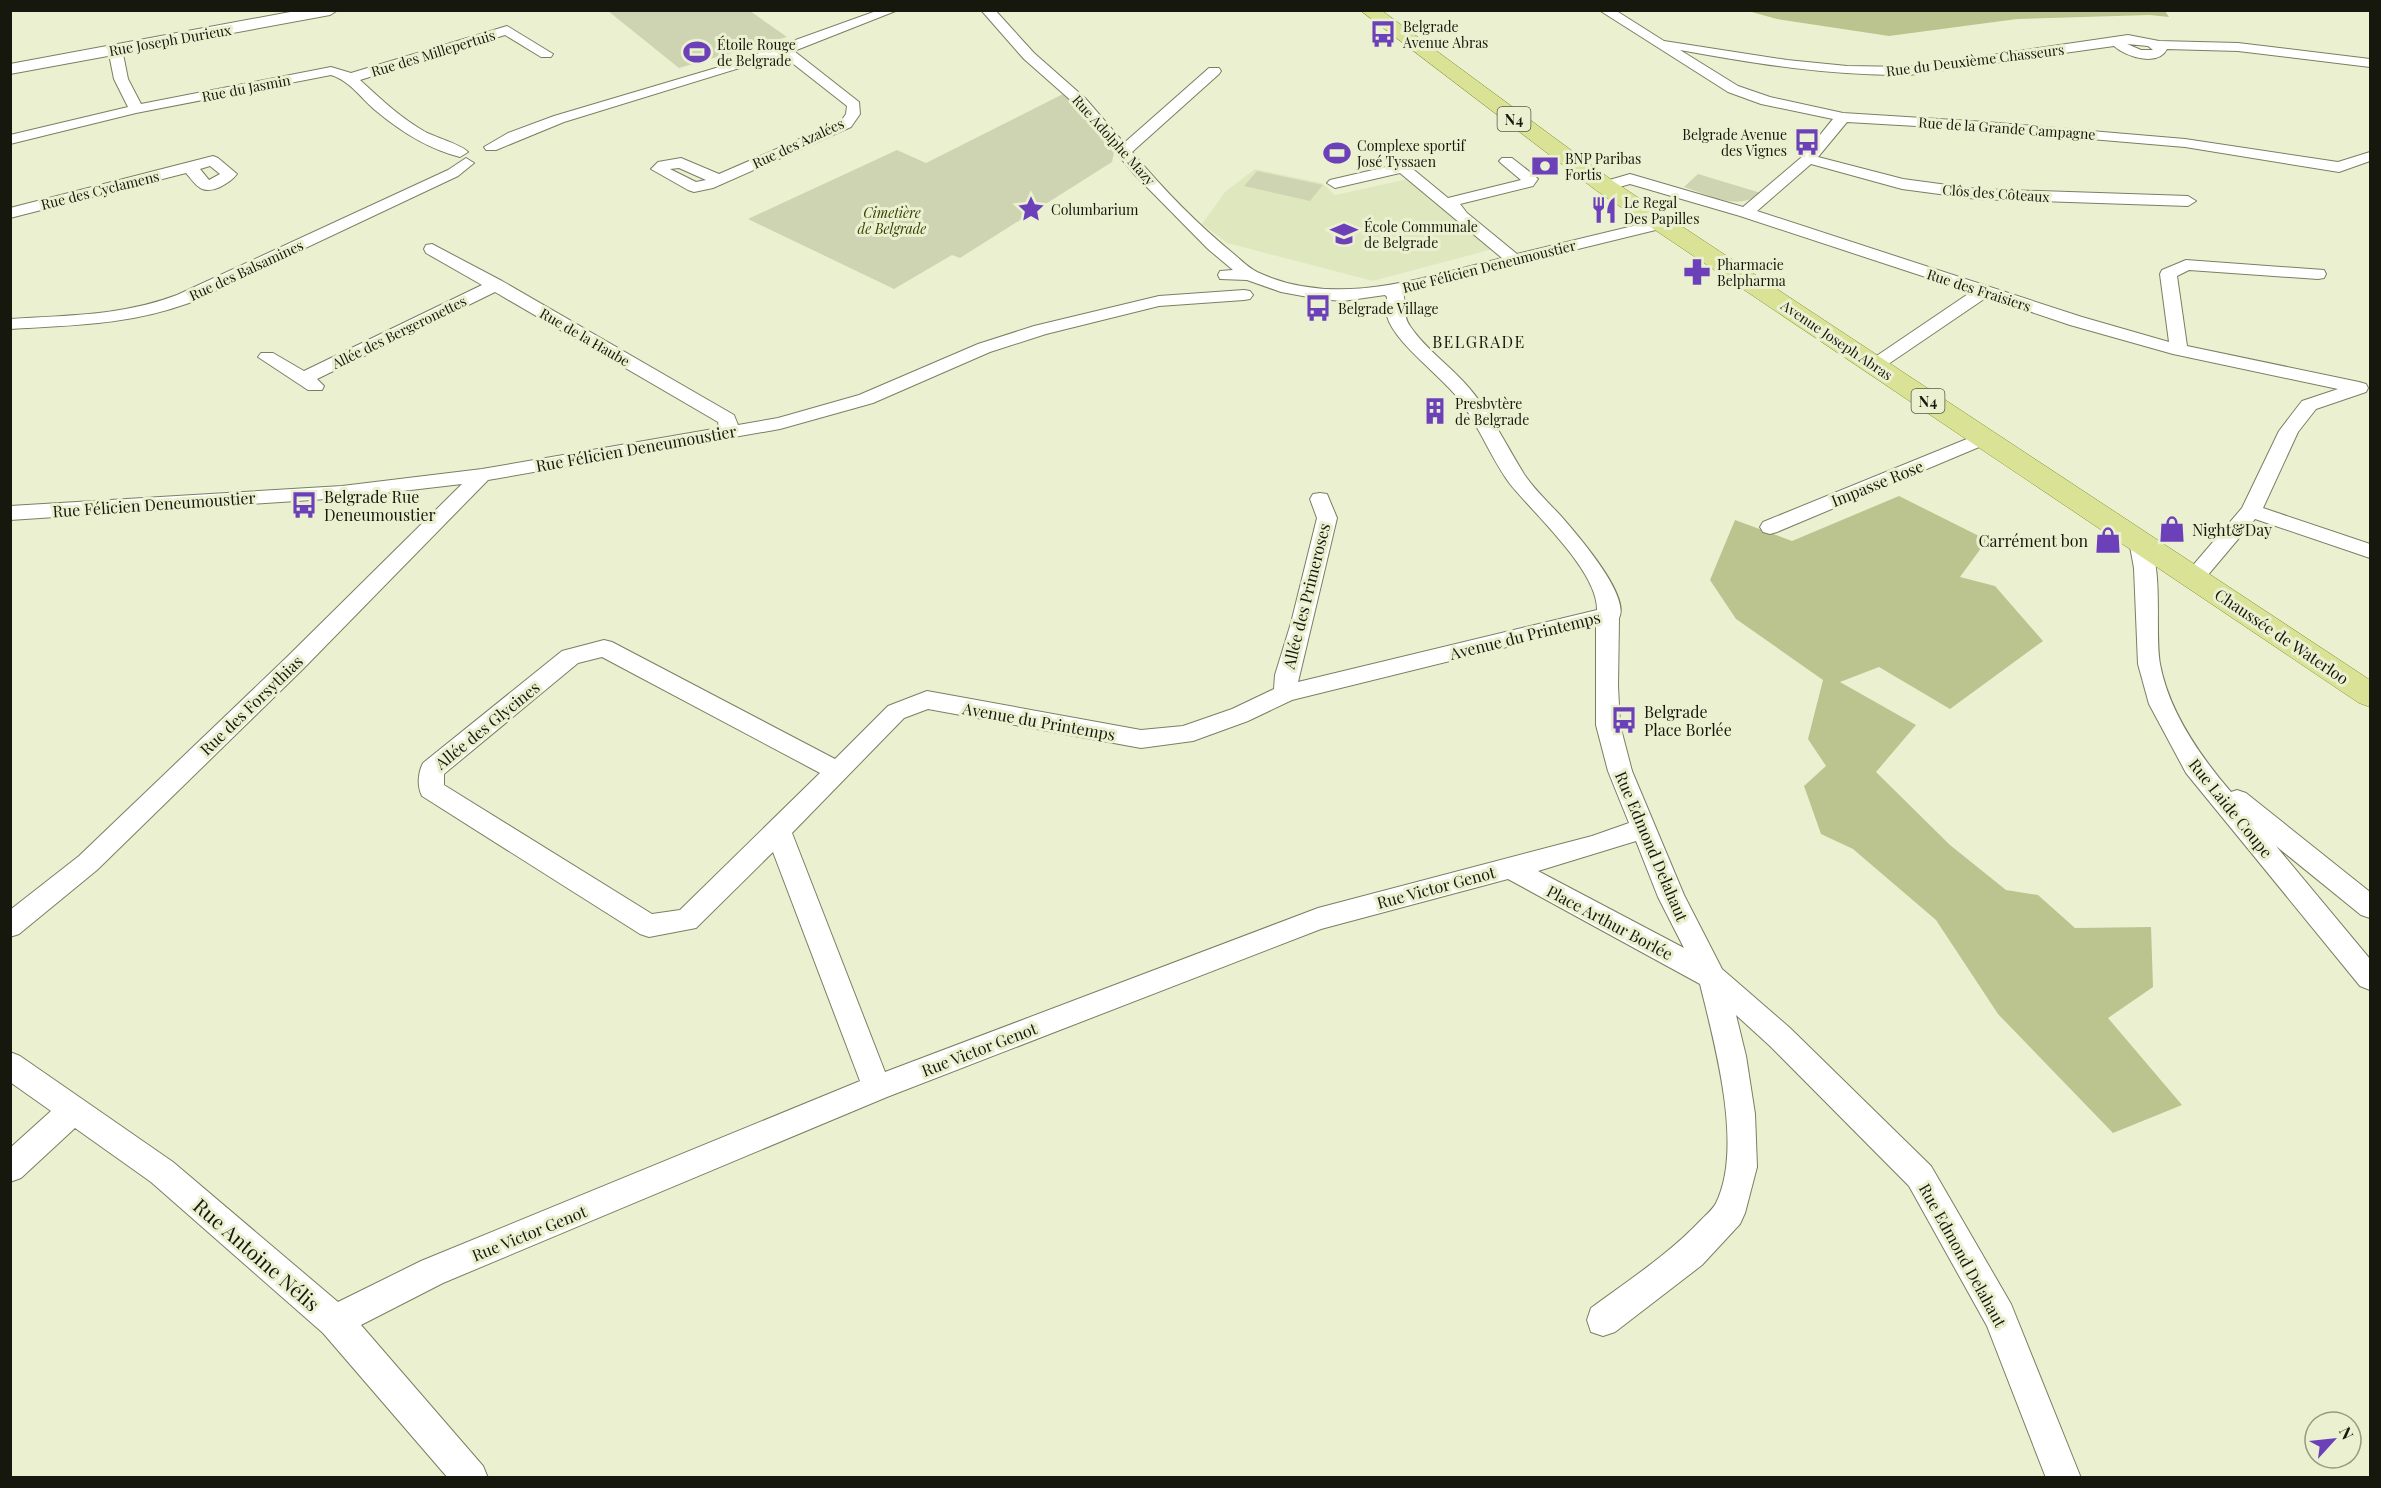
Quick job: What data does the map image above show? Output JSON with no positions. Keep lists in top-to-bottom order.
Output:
{
  "streets": {
    "main road": ["N4", "Avenue Joseph Abras", "Chaussée de Waterloo"],
    "street": [
      "Rue Joseph Durieux",
      "Rue des Millepertuis",
      "Rue du Deuxième Chasseurs",
      "Rue du Jasmin",
      "Rue de la Grande Campagne",
      "Rue Adolphe Mazy",
      "Rue des Azalées",
      "Rue des Cyclamens",
      "Clôs des Côteaux",
      "Rue Félicien Deneumoustier",
      "Rue des Balsamines",
      "Rue des Fraisiers",
      "Allée des Bergeronettes",
      "Rue de la Haube",
      "Impasse Rose",
      "Allée des Primeroses",
      "Avenue du Printemps",
      "Rue des Forsythias",
      "Allée des Glycines",
      "Rue Laide Coupe",
      "Rue Edmond Delahaut",
      "Rue Victor Genot",
      "Place Arthur Borlée",
      "Rue Antoine Nélis"
    ]
  },
  "crossings": [
    ["Rue des Millepertuis", "Rue du Jasmin"],
    ["Rue du Deuxième Chasseurs", "Rue de la Grande Campagne"],
    ["Rue Adolphe Mazy", "Rue Félicien Deneumoustier"],
    ["Rue des Azalées", "Rue des Balsamines"],
    ["Rue Félicien Deneumoustier", "Rue de la Haube"],
    ["Rue Félicien Deneumoustier", "Avenue Joseph Abras"],
    ["Rue Félicien Deneumoustier", "Rue des Forsythias"],
    ["Rue Félicien Deneumoustier", "Rue Edmond Delahaut"],
    ["Rue des Fraisiers", "Avenue Joseph Abras"],
    ["Allée des Bergeronettes", "Rue de la Haube"],
    ["Avenue Joseph Abras", "Impasse Rose"],
    ["Avenue Joseph Abras", "Chaussée de Waterloo"],
    ["Avenue Joseph Abras", "Rue Laide Coupe"],
    ["Allée des Primeroses", "Avenue du Printemps"],
    ["Avenue du Printemps", "Allée des Glycines"],
    ["Avenue du Printemps", "Rue Edmond Delahaut"],
    ["Rue Edmond Delahaut", "Rue Victor Genot"],
    ["Rue Edmond Delahaut", "Place Arthur Borlée"],
    ["Rue Victor Genot", "Place Arthur Borlée"],
    ["Rue Victor Genot", "Rue Antoine Nélis"]
  ],
  "districts": ["BELGRADE"],
  "parks": ["Cimetière de Belgrade"],
  "places": {
    "bus stop": [
      "Belgrade Avenue Abras",
      "Belgrade Avenue des Vignes",
      "Belgrade Village",
      "Belgrade Rue Deneumoustier",
      "Belgrade Place Borlée"
    ],
    "sports": ["Étoile Rouge de Belgrade", "Complexe sportif José Tyssaen"],
    "bank": ["BNP Paribas Fortis"],
    "place": ["Columbarium"],
    "restaurant": ["Le Regal Des Papilles"],
    "school or university": ["École Communale de Belgrade"],
    "pharmacy": ["Pharmacie Belpharma"],
    "building": ["Presbytère de Belgrade"],
    "shop": ["Night&Day", "Carrément bon"]
  },
  "north": "top right"
}
